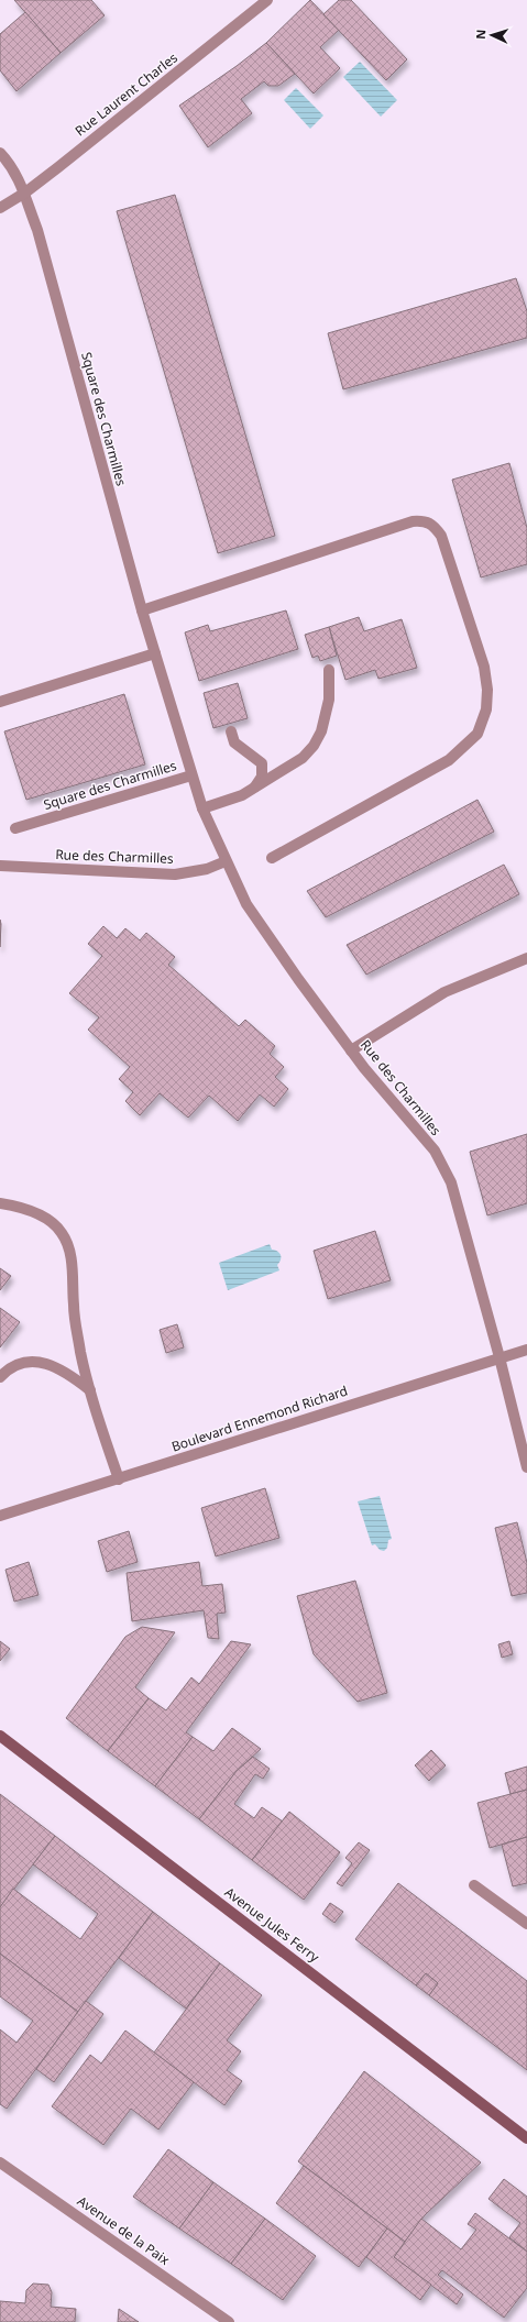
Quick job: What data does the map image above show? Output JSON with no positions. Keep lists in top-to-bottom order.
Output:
{
  "streets": {
    "main road": ["Avenue Jules Ferry"],
    "street": [
      "Rue Laurent Charles",
      "Square des Charmilles",
      "Rue des Charmilles",
      "Boulevard Ennemond Richard",
      "Avenue de la Paix"
    ]
  },
  "crossings": [
    ["Rue Laurent Charles", "Square des Charmilles"],
    ["Square des Charmilles", "Rue des Charmilles"],
    ["Rue des Charmilles", "Boulevard Ennemond Richard"]
  ],
  "north": "left"
}
